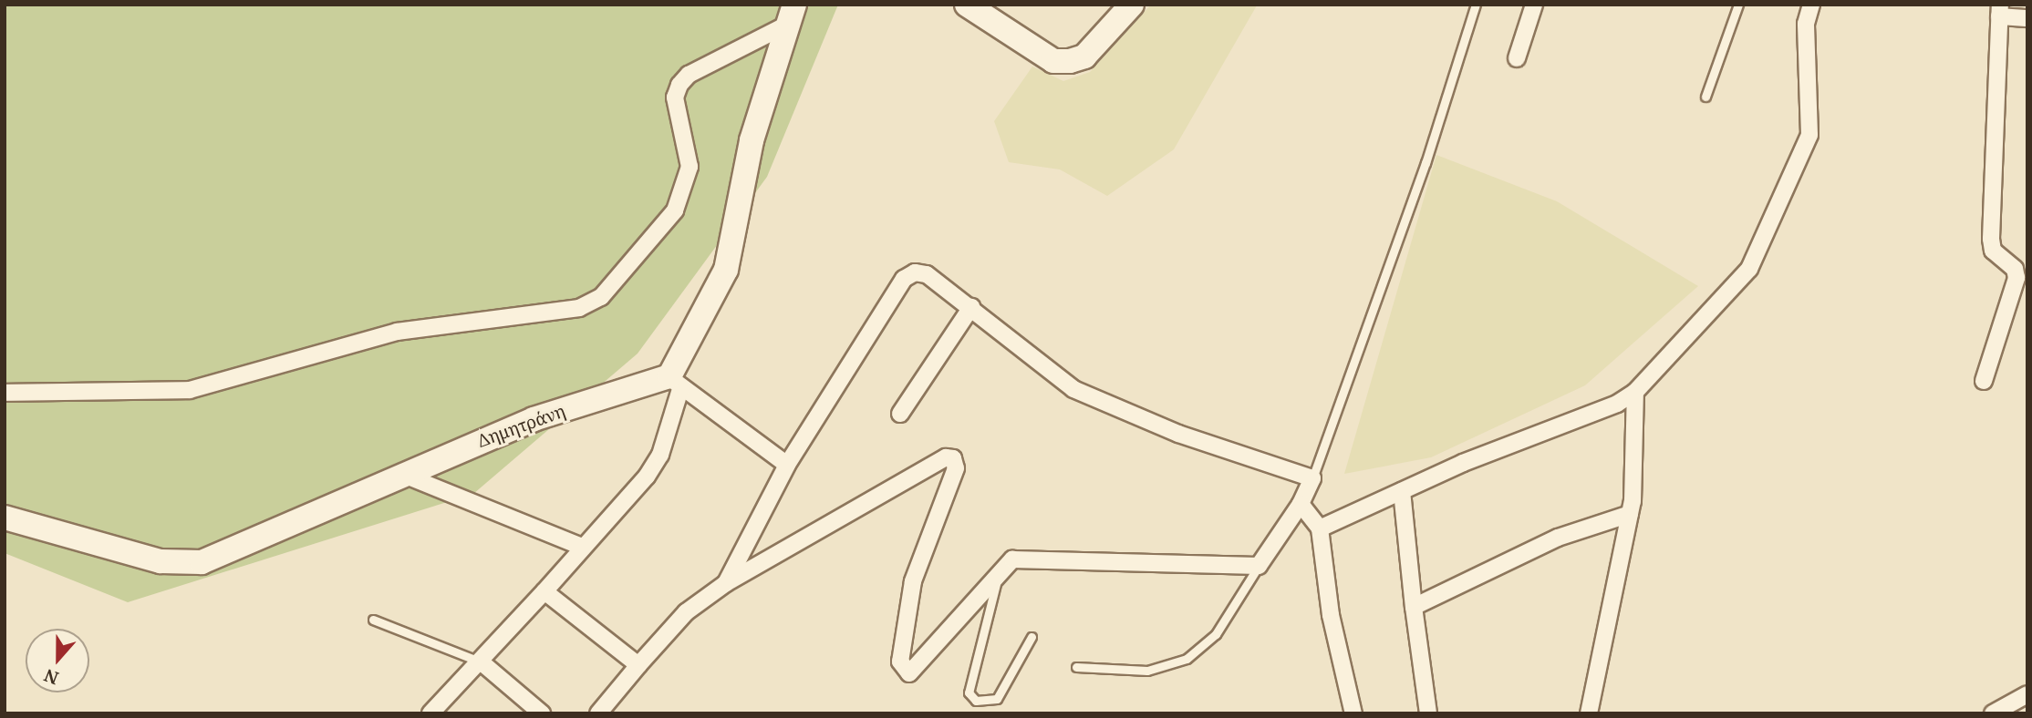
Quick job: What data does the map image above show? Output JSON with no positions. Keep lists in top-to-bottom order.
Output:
{
  "streets": {
    "street": ["Δημητράνη"]
  },
  "north": "bottom"
}
